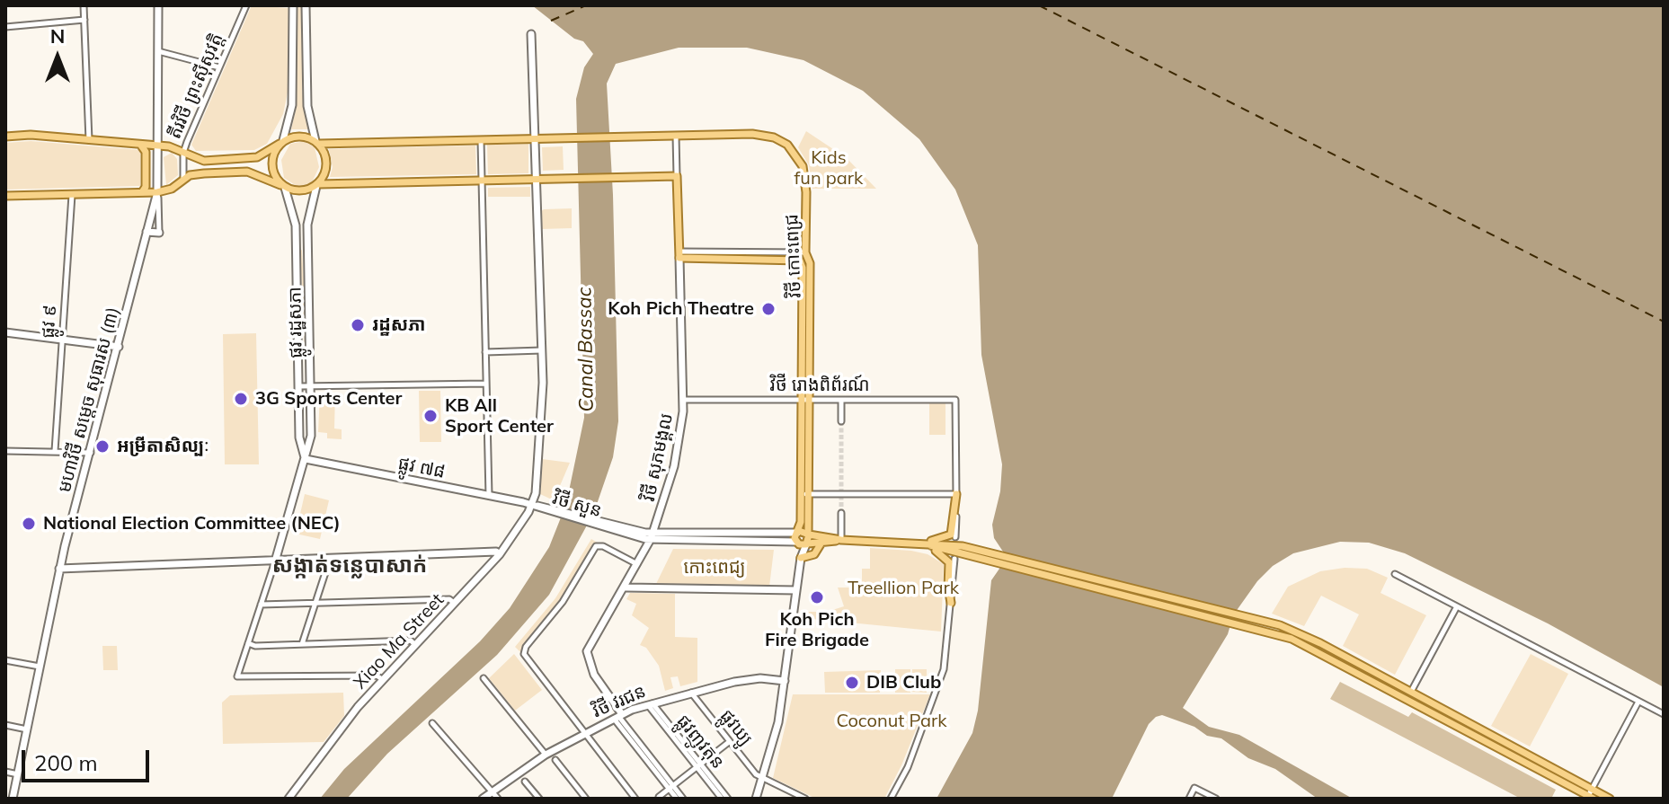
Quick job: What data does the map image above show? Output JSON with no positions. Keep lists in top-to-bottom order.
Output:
{
  "streets": {
    "main road": [
      "វិថី កោះពេជ្រ",
      "ផ្លូវ រដ្ឋសភា",
      "មហាវិថី សម្តេច សុធារស (៣)",
      "វិថី សុភមង្គល",
      "ផ្លូវ ៧៨",
      "វិថី សួន",
      "Xiao Ma Street",
      "វិថី វរជន"
    ],
    "street": [
      "តីរវិថី ព្រះស៊ីសុវត្តិ",
      "ផ្លូវ ៩",
      "វិថី រោងពិព័រណ៍",
      "ផ្លូវឃ្យូ",
      "ផ្លូវញូវតុន"
    ]
  },
  "crossings": [
    ["វិថី កោះពេជ្រ", "ផ្លូវ រដ្ឋសភា"],
    ["វិថី កោះពេជ្រ", "វិថី រោងពិព័រណ៍"],
    ["វិថី កោះពេជ្រ", "វិថី សុភមង្គល"],
    ["វិថី កោះពេជ្រ", "វិថី សួន"],
    ["ផ្លូវ រដ្ឋសភា", "ផ្លូវ ៧៨"],
    ["វិថី រោងពិព័រណ៍", "វិថី សុភមង្គល"],
    ["វិថី សុភមង្គល", "វិថី សួន"],
    ["វិថី សុភមង្គល", "វិថី វរជន"],
    ["ផ្លូវ ៧៨", "វិថី សួន"],
    ["ផ្លូវ ៧៨", "Xiao Ma Street"],
    ["វិថី សួន", "Xiao Ma Street"],
    ["វិថី វរជន", "ផ្លូវឃ្យូ"],
    ["វិថី វរជន", "ផ្លូវញូវតុន"]
  ],
  "districts": ["សង្កាត់ទន្លេបាសាក់"],
  "water": ["Canal Bassac"],
  "parks": [
    "Kids fun park",
    "កោះពេជ្យ",
    "Treellion Park",
    "Coconut Park"
  ],
  "places": [
    "Koh Pich Theatre",
    "រដ្ឋសភា",
    "3G Sports Center",
    "KB All Sport Center",
    "អម្រីតាសិល្បៈ",
    "National Election Committee (NEC)",
    "Koh Pich Fire Brigade",
    "DIB Club"
  ],
  "scale_bar": "200 m",
  "north": "top"
}
